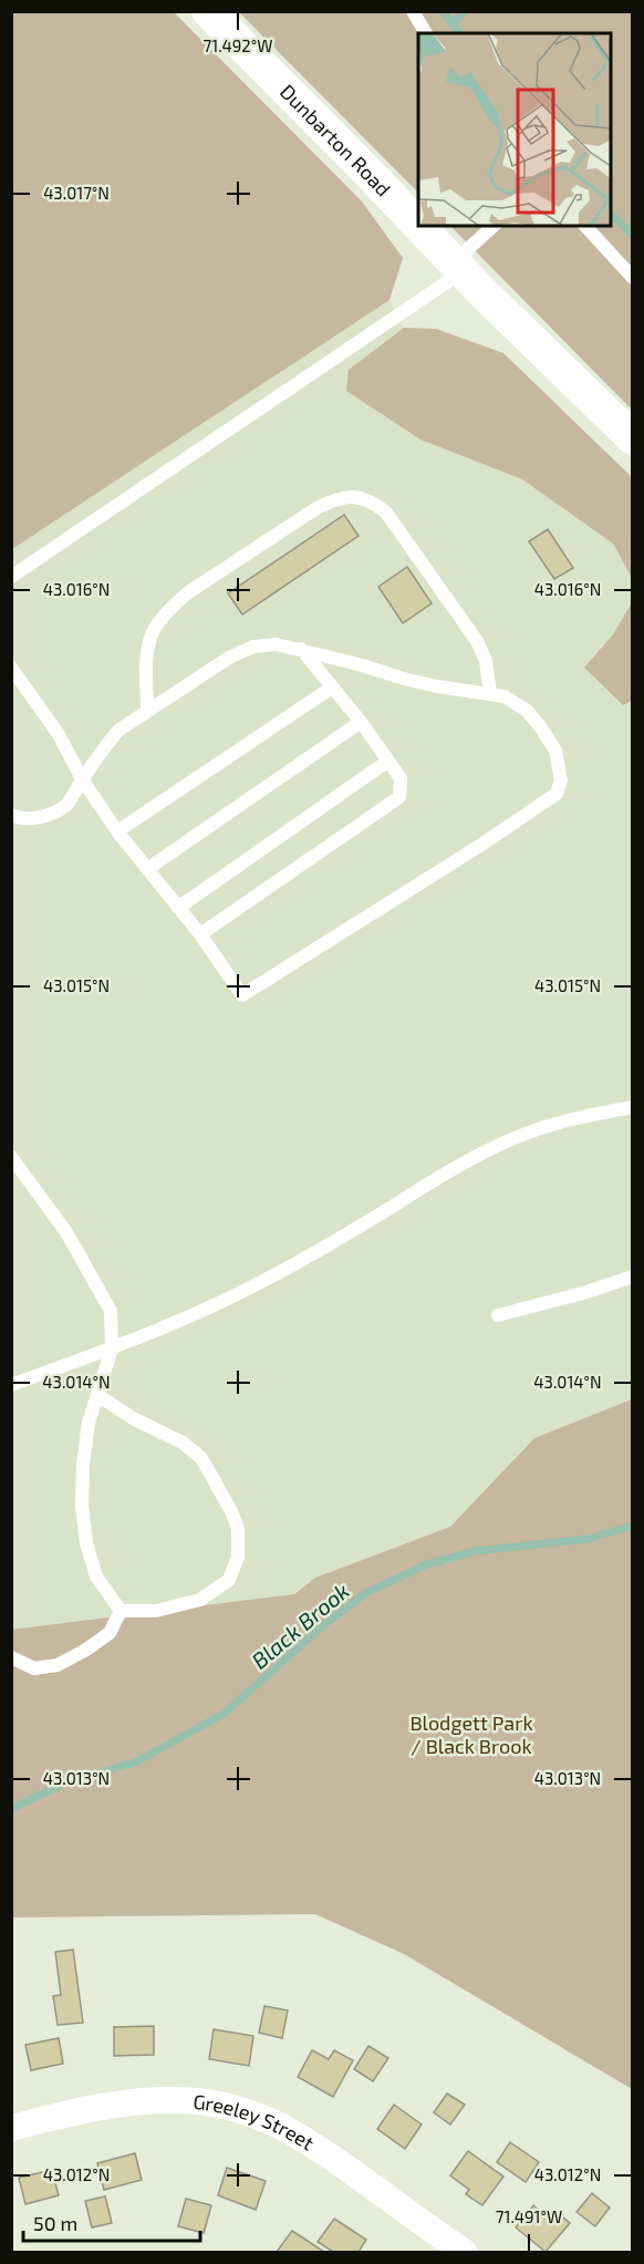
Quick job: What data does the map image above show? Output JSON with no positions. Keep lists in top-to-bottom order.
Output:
{
  "streets": {
    "street": ["Dunbarton Road", "Greeley Street"]
  },
  "water": ["Black Brook"],
  "parks": ["Blodgett Park / Black Brook"],
  "scale_bar": "50 m",
  "coordinates": [
    "71.492°W",
    "43.017°N",
    "43.016°N",
    "43.015°N",
    "43.014°N",
    "43.013°N",
    "43.012°N",
    "71.491°W"
  ]
}
